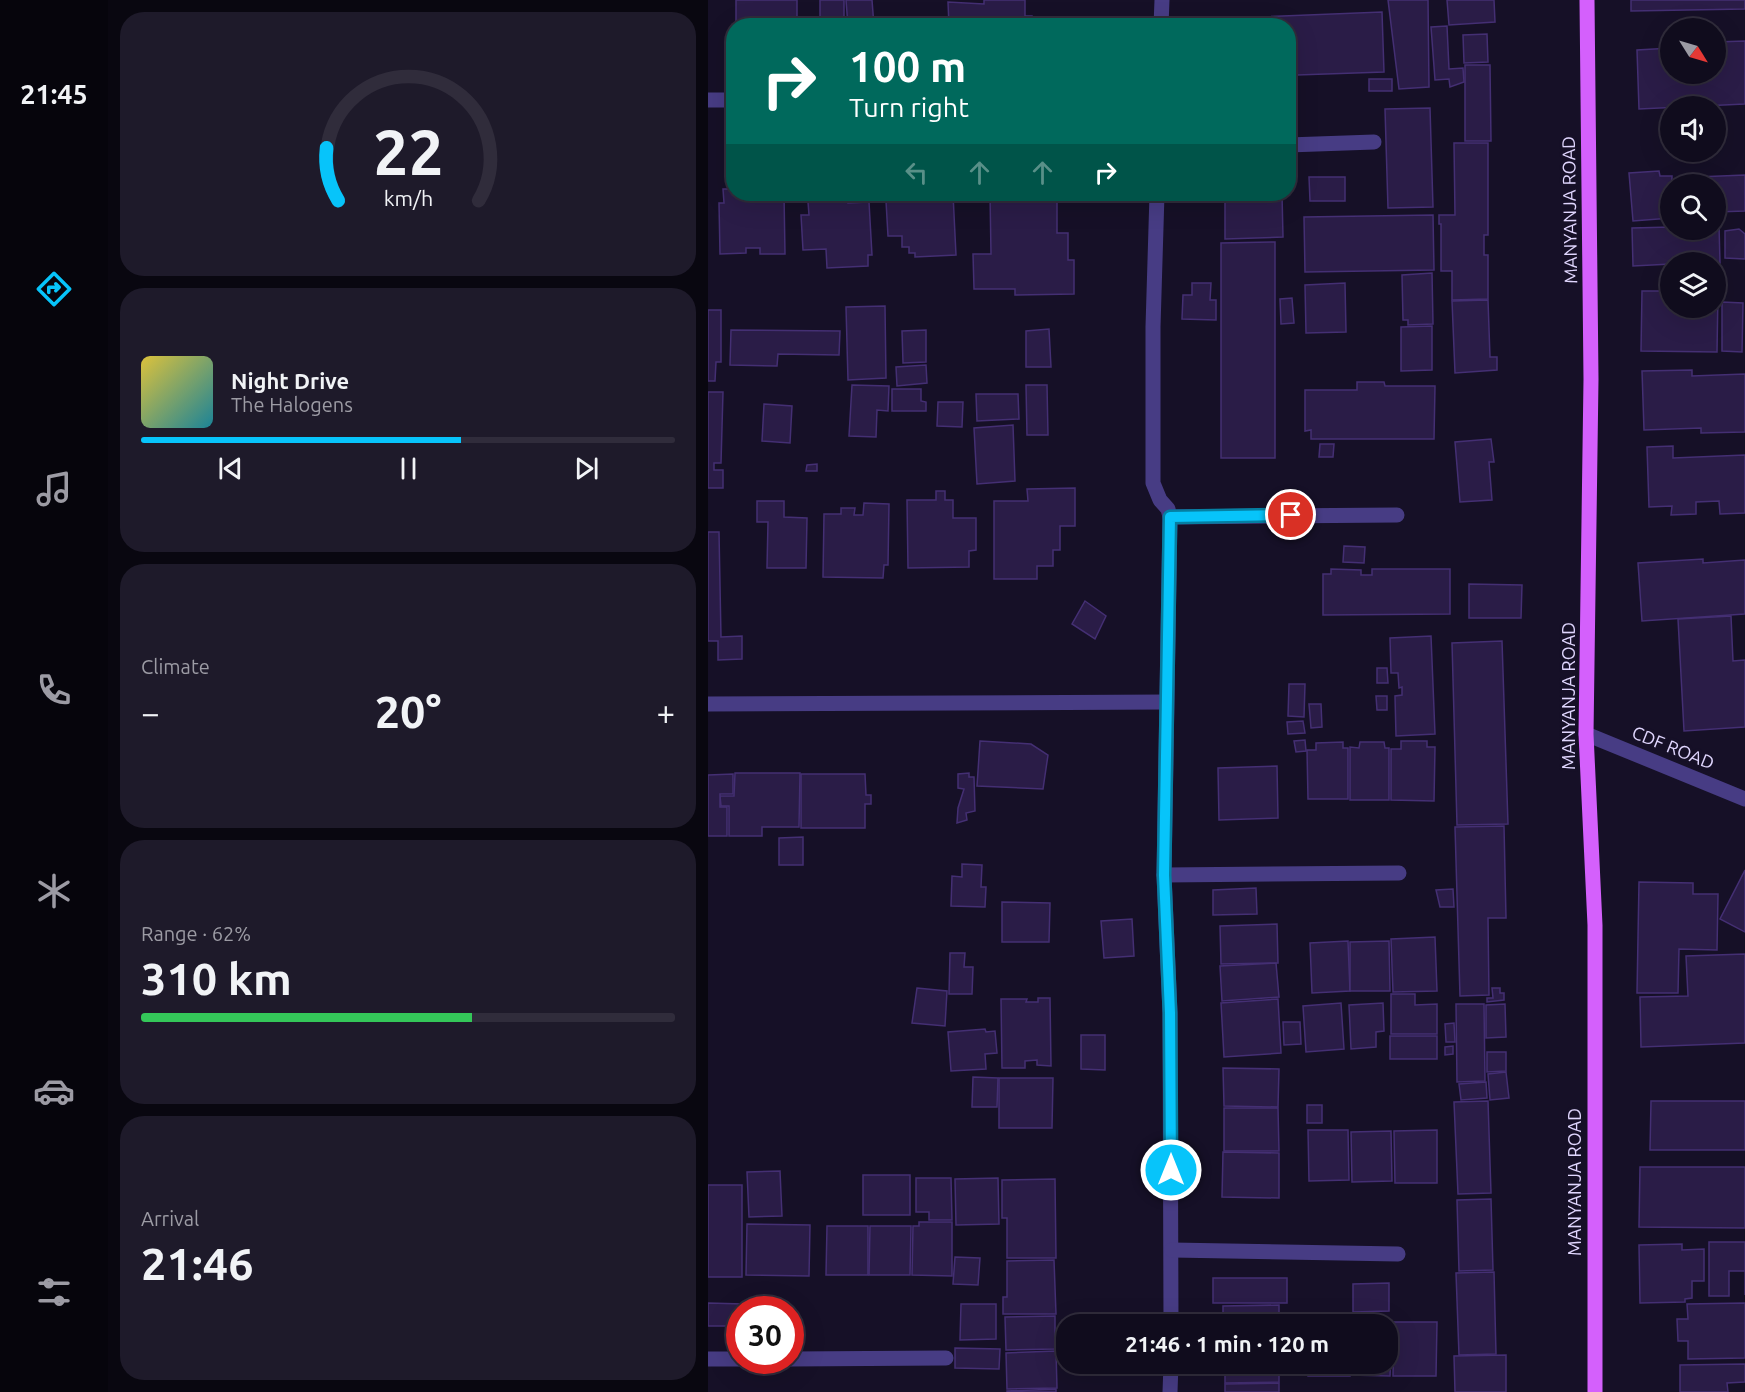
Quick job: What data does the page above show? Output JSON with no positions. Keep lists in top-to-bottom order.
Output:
{
  "streets": {
    "main road": ["MANYANJA ROAD"],
    "street": ["CDF ROAD"]
  },
  "crossings": [
    ["MANYANJA ROAD", "CDF ROAD"]
  ],
  "north": "bottom right",
  "page": {
    "tabs": "21:45",
    "turn": ["100 m", "Turn right"],
    "song": ["Night Drive", "The Halogens"],
    "tile": [
      "Climate",
      ["Range · 62%", "310 km"],
      ["Arrival", "21:46"]
    ],
    "heat": ["−", "20°", "+"],
    "limit": "30",
    "trip": "21:46 · 1 min · 120 m",
    "gauge": ["22", "km/h"]
  }
}
